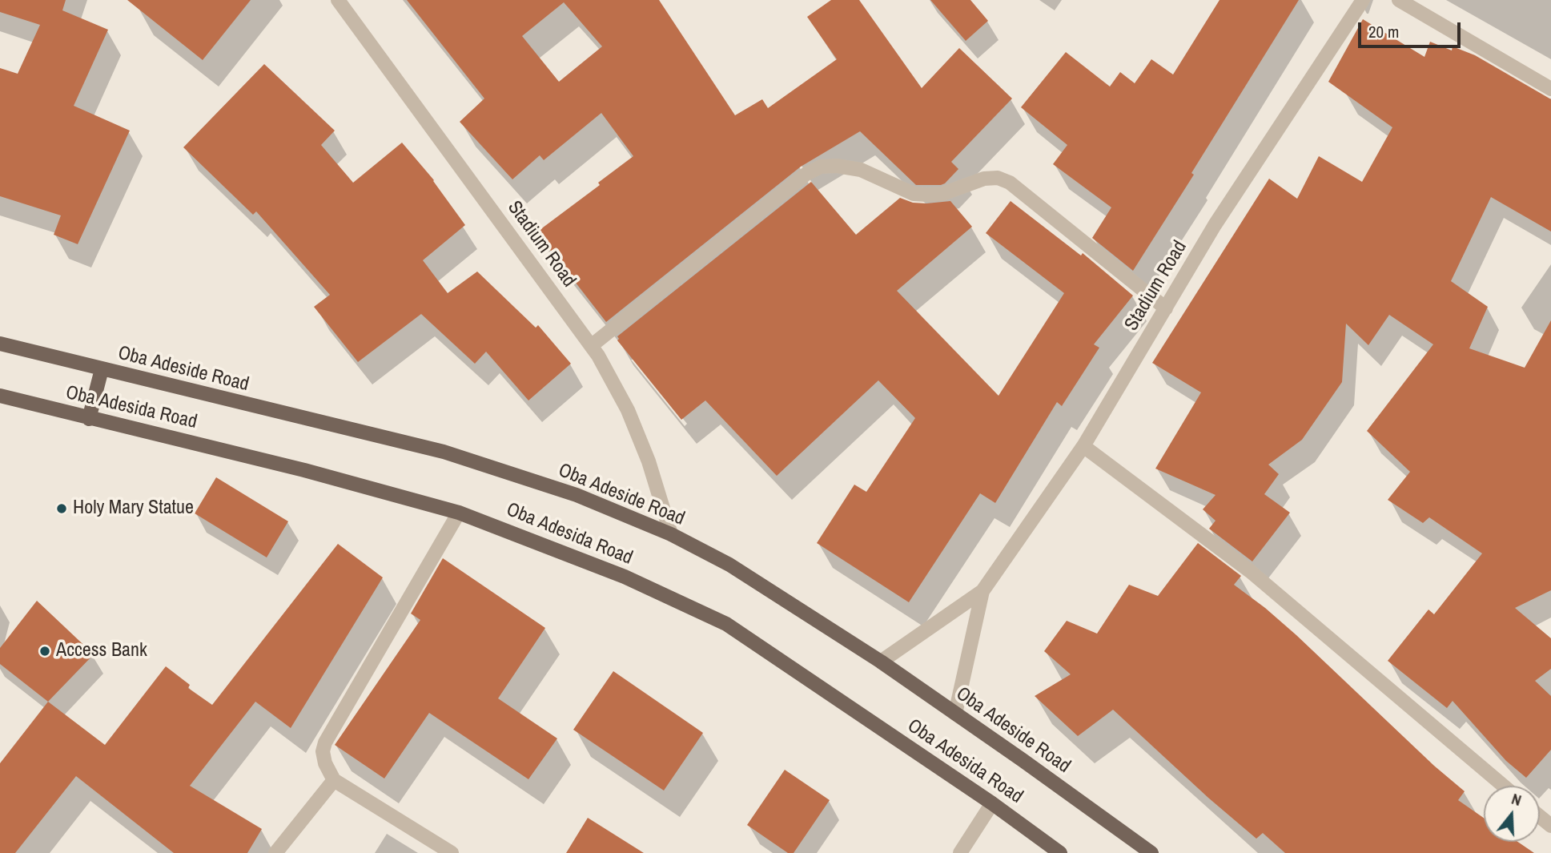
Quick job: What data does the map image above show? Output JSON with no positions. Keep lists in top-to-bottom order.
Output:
{
  "streets": {
    "main road": ["Oba Adeside Road", "Oba Adesida Road"],
    "street": ["Stadium Road"]
  },
  "crossings": [
    ["Stadium Road", "Oba Adeside Road"]
  ],
  "places": ["Holy Mary Statue", "Access Bank"],
  "scale_bar": "20 m",
  "north": "top"
}
